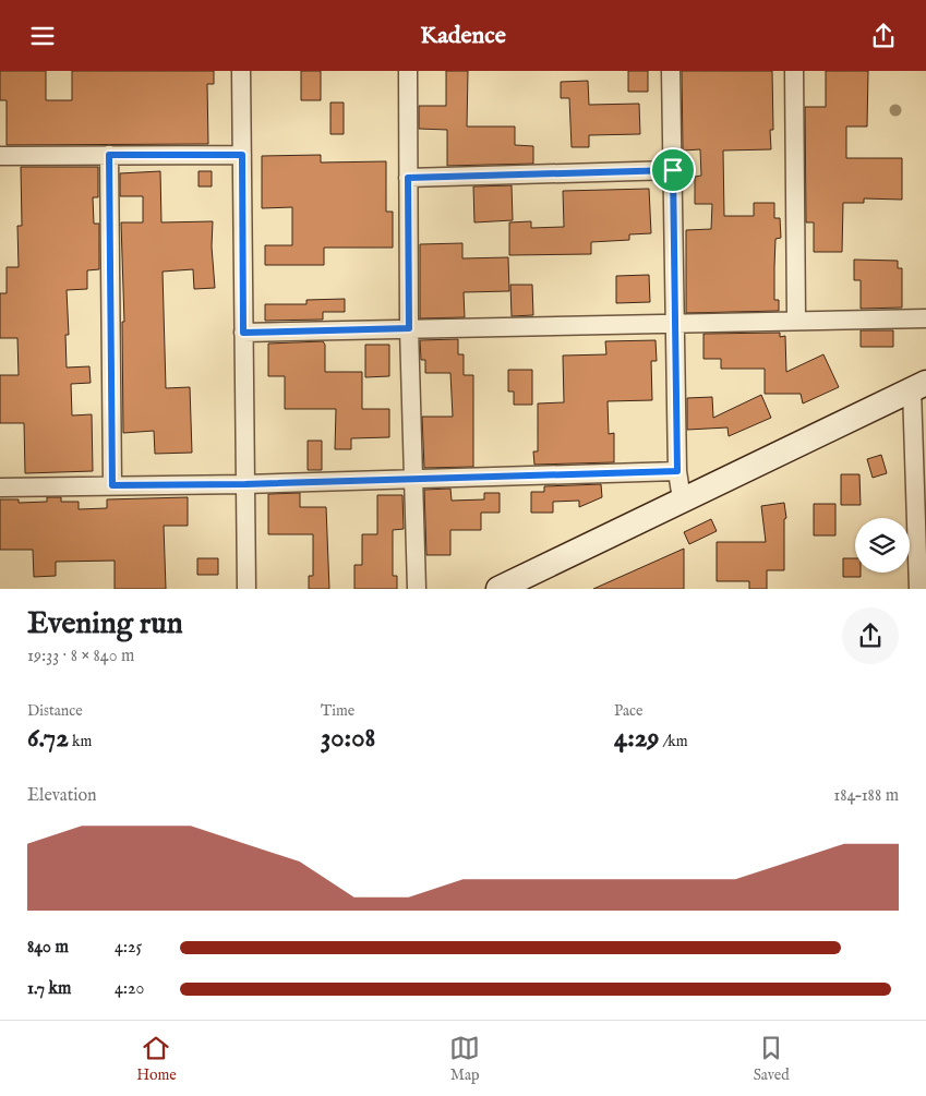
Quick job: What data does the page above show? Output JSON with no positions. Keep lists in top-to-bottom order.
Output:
{
  "page": {
    "header": "Kadence",
    "heading": ["Evening run", "19:33 · 8 × 840 m"],
    "stats": [
      ["Distance", "6.72 km"],
      ["Time", "30:08"],
      ["Pace", "4:29 /km"]
    ],
    "chart": ["Elevation", "184–188 m"],
    "list": [
      {
        "name": "840 m",
        "note": "4:25"
      },
      {
        "name": "1.7 km",
        "note": "4:20"
      }
    ],
    "tabs": ["Home", "Map", "Saved"]
  }
}
